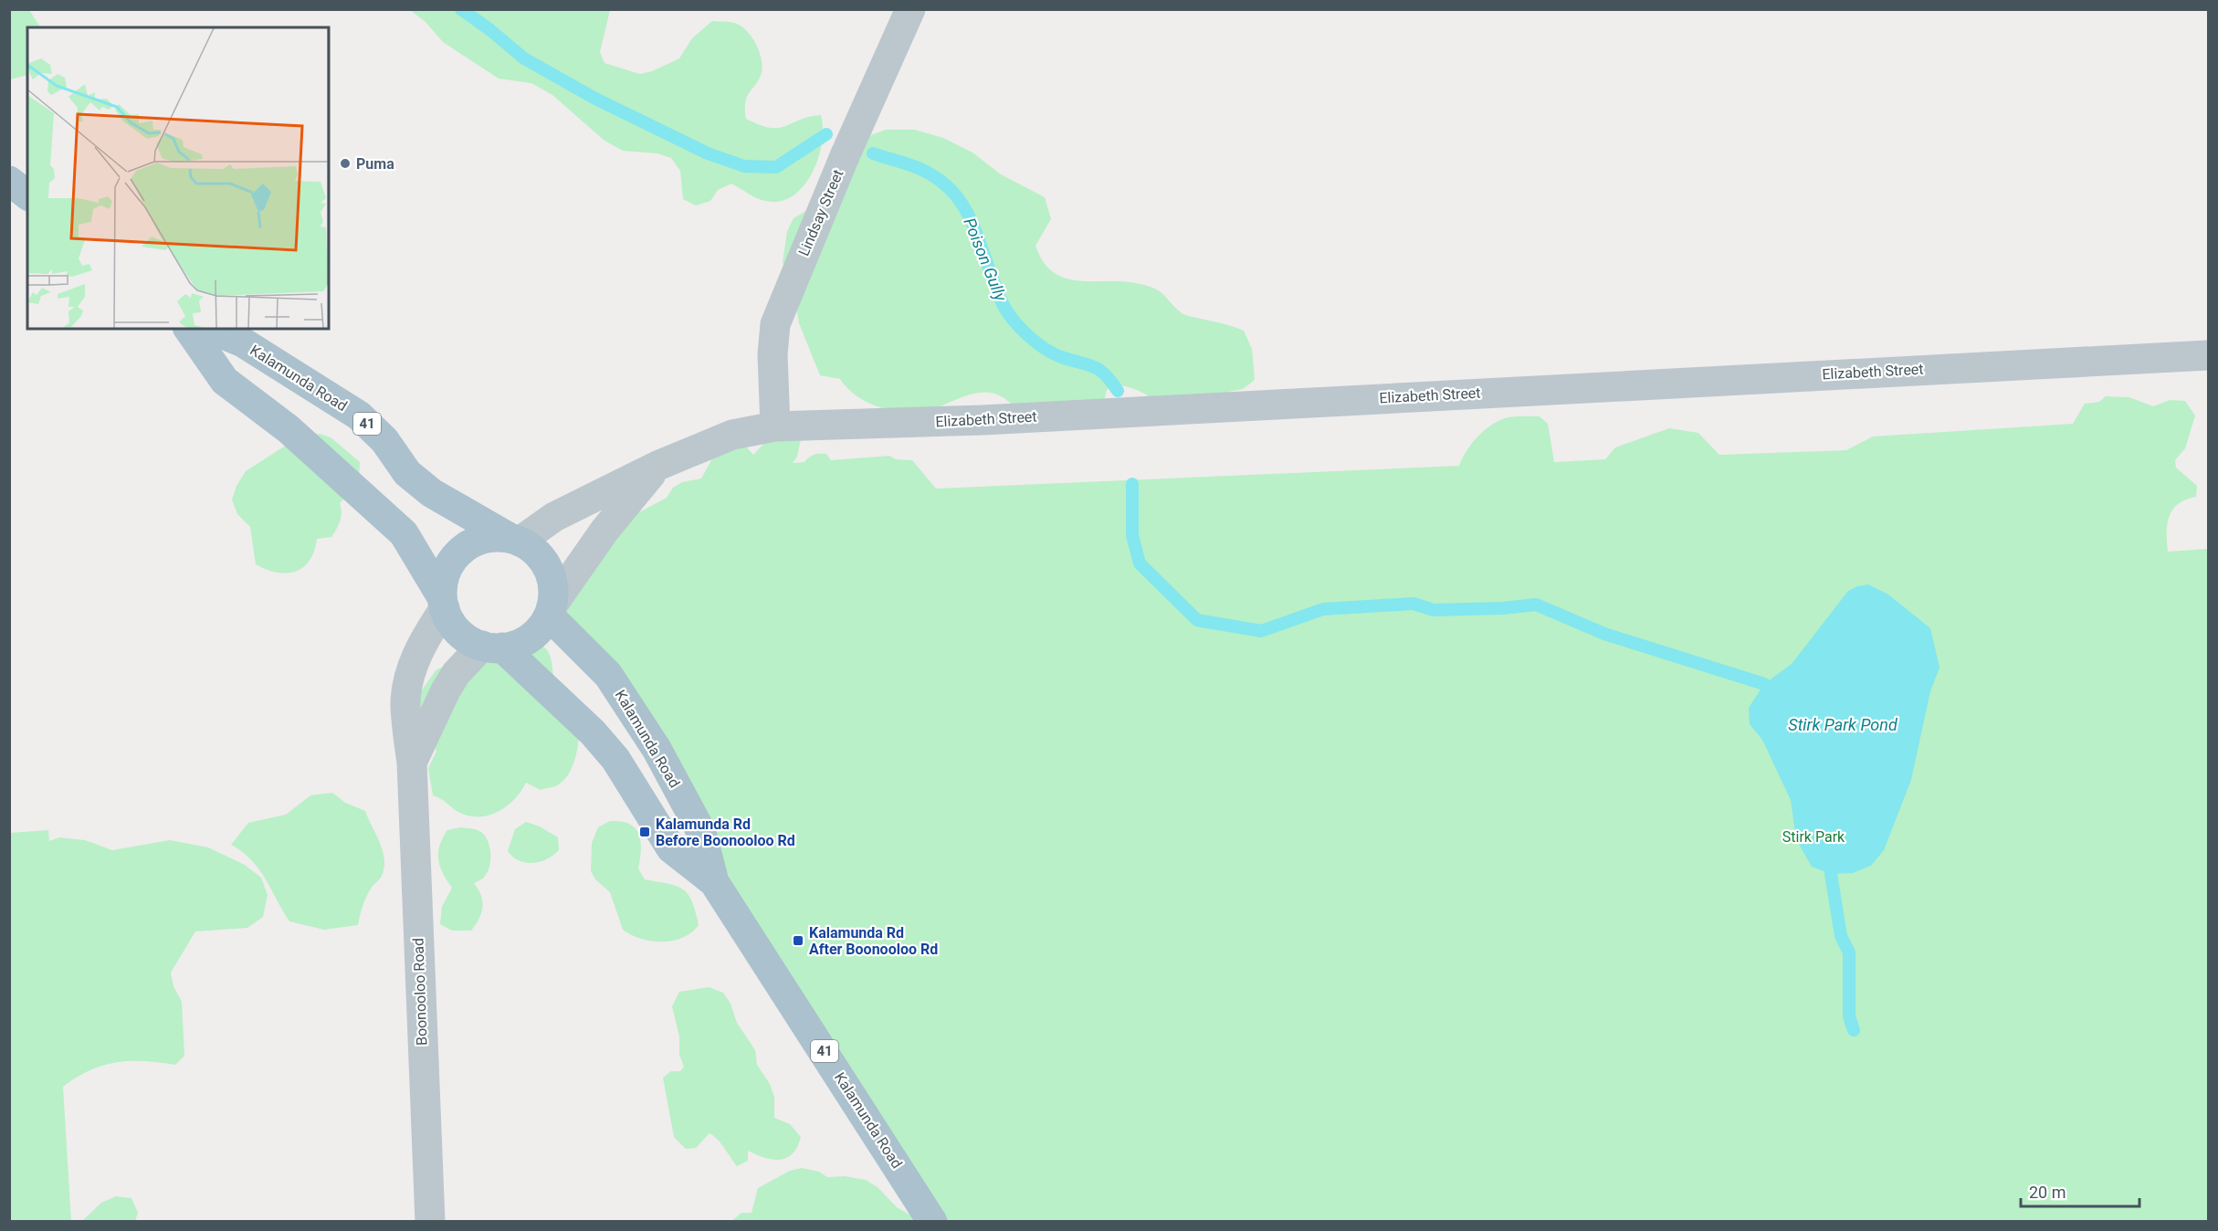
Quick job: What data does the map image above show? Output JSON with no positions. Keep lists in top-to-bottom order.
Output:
{
  "streets": {
    "main road": ["Kalamunda Road", "41"],
    "street": ["Lindsay Street", "Elizabeth Street", "Boonooloo Road"]
  },
  "crossings": [
    ["Lindsay Street", "Elizabeth Street"],
    ["Elizabeth Street", "Kalamunda Road"],
    ["Elizabeth Street", "41"],
    ["Elizabeth Street", "Boonooloo Road"],
    ["Kalamunda Road", "41"],
    ["Kalamunda Road", "Boonooloo Road"],
    ["41", "Boonooloo Road"]
  ],
  "water": ["Poison Gully", "Stirk Park Pond"],
  "parks": ["Stirk Park"],
  "places": {
    "other": ["Puma"],
    "transit": ["Kalamunda Rd Before Boonooloo Rd", "Kalamunda Rd After Boonooloo Rd"]
  },
  "scale_bar": "20 m"
}
